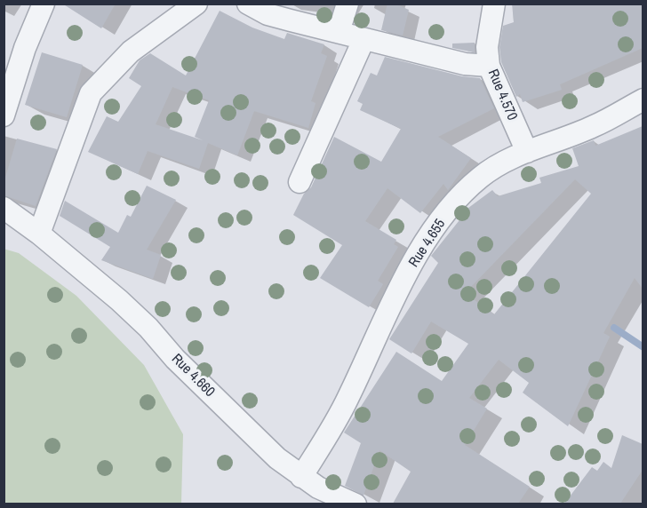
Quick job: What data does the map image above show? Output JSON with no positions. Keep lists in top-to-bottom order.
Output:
{
  "streets": {
    "street": ["Rue 4.570", "Rue 4.655", "Rue 4.660"]
  },
  "crossings": [
    ["Rue 4.570", "Rue 4.655"],
    ["Rue 4.655", "Rue 4.660"]
  ]
}
